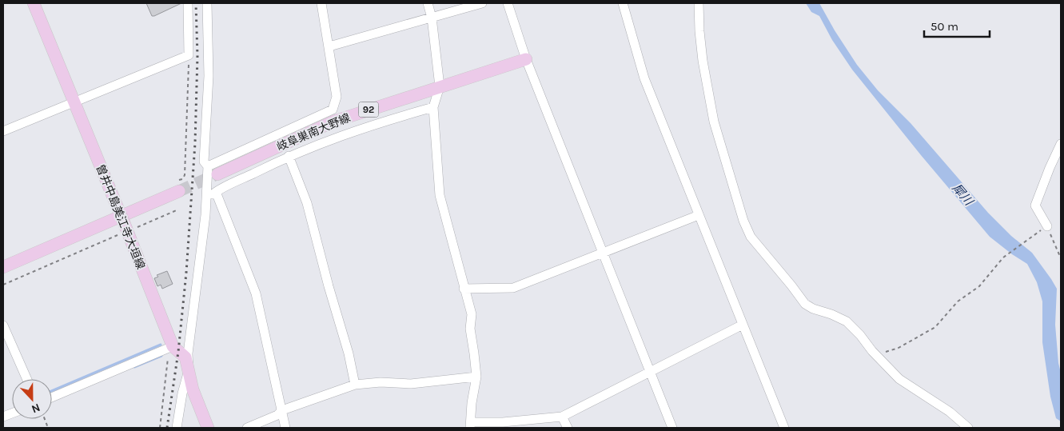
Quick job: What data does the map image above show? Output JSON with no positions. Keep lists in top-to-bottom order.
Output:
{
  "streets": {
    "main road": ["92", "岐阜巣南大野線", "曽井中島美江寺大垣線"]
  },
  "water": ["犀川"],
  "scale_bar": "50 m",
  "north": "bottom"
}
